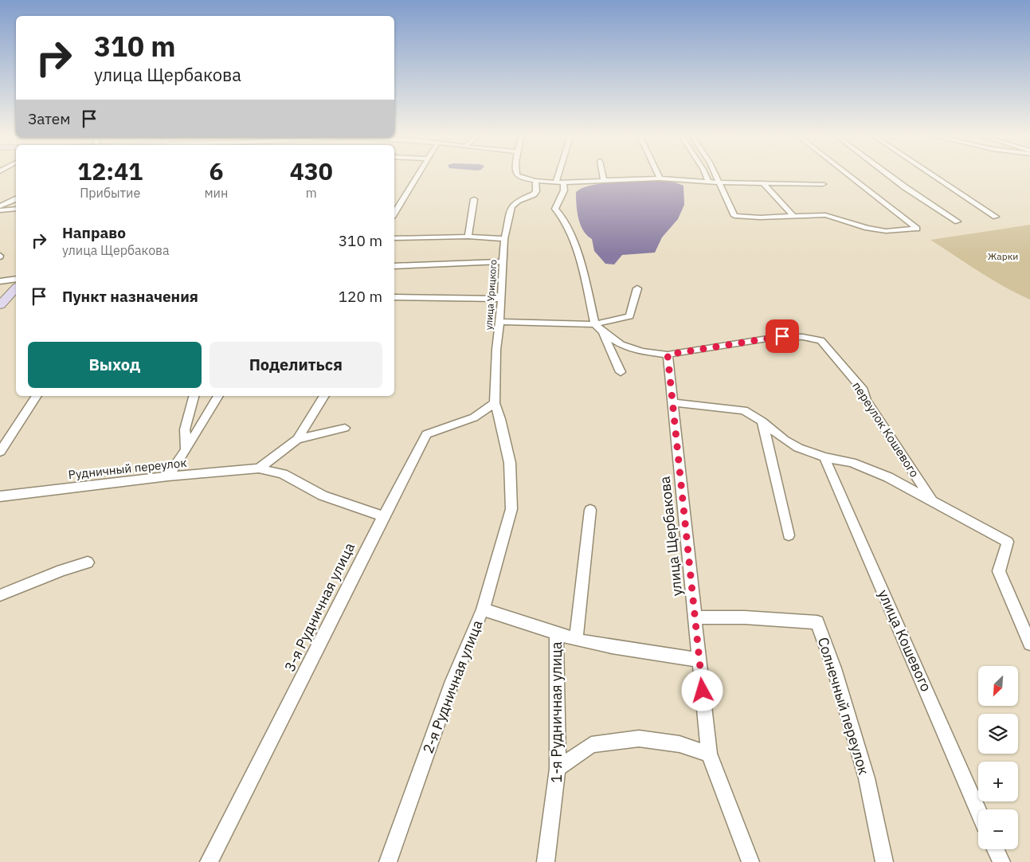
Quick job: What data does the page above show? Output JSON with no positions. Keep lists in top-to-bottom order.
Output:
{
  "streets": {
    "street": [
      "улица Урицкого",
      "переулок Кошевого",
      "Рудничный переулок",
      "улица Щербакова",
      "3-я Рудничная улица",
      "улица Кошевого",
      "2-я Рудничная улица",
      "Солнечный переулок",
      "1-я Рудничная улица"
    ]
  },
  "crossings": [
    ["улица Урицкого", "3-я Рудничная улица"],
    ["улица Урицкого", "2-я Рудничная улица"],
    ["переулок Кошевого", "улица Щербакова"],
    ["Рудничный переулок", "3-я Рудничная улица"],
    ["улица Щербакова", "Солнечный переулок"]
  ],
  "parks": ["Жарки"],
  "north": "bottom left",
  "page": {
    "turn": ["310 m", "улица Щербакова"],
    "then": "Затем",
    "eta": [
      "12:41",
      "Прибытие",
      "6",
      "мин",
      "430",
      "m"
    ],
    "list": [
      {
        "name": "Направо",
        "note": "улица Щербакова",
        "value": "310 m"
      },
      {
        "name": "Пункт назначения",
        "value": "120 m"
      }
    ],
    "buttons": ["Выход", "Поделиться"],
    "map_buttons": ["+", "−"]
  }
}
